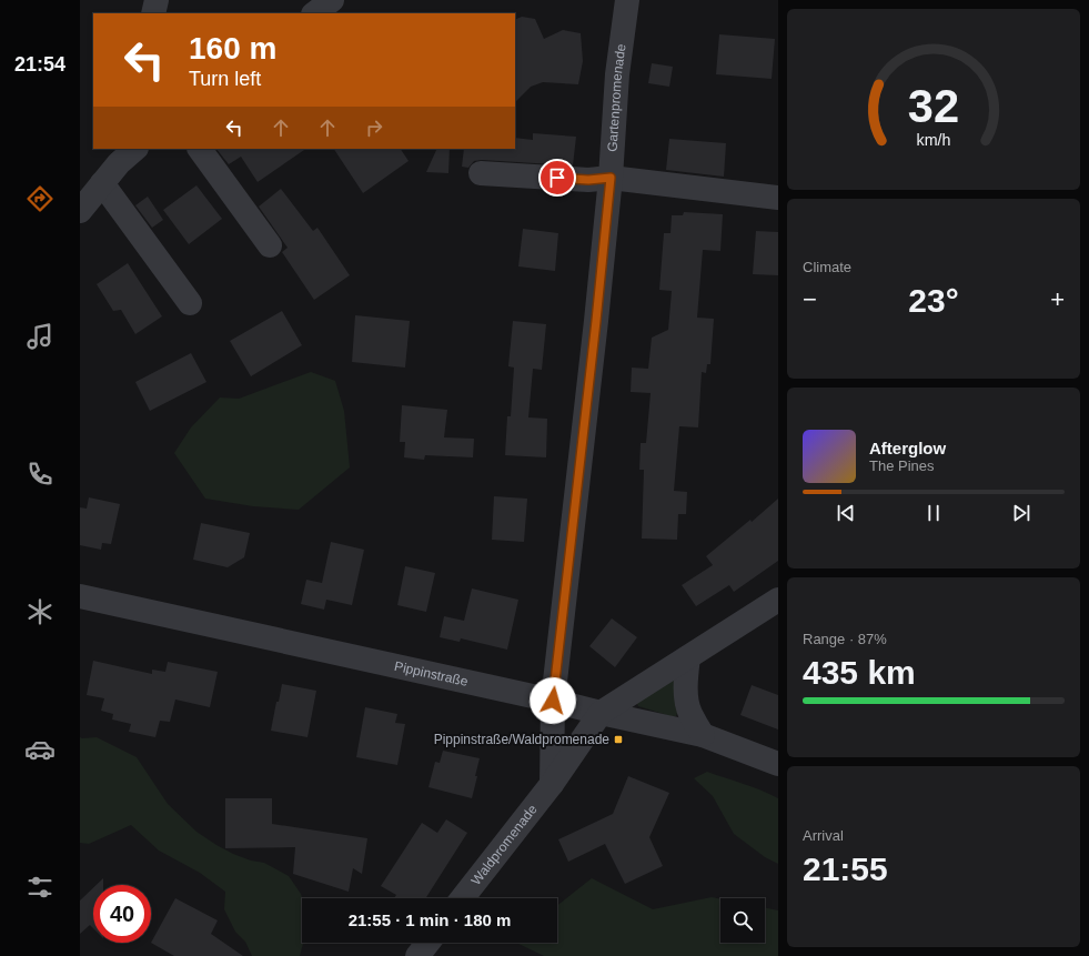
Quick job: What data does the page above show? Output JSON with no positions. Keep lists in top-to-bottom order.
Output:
{
  "streets": {
    "street": ["Gartenpromenade", "Pippinstraße", "Waldpromenade"]
  },
  "crossings": [
    ["Gartenpromenade", "Pippinstraße"],
    ["Pippinstraße", "Waldpromenade"]
  ],
  "places": {
    "transit": ["Pippinstraße/Waldpromenade"]
  },
  "page": {
    "tabs": "21:54",
    "turn": ["160 m", "Turn left"],
    "tile": [
      "Climate",
      ["Range · 87%", "435 km"],
      ["Arrival", "21:55"]
    ],
    "heat": ["−", "23°", "+"],
    "song": ["Afterglow", "The Pines"],
    "limit": "40",
    "trip": "21:55 · 1 min · 180 m",
    "gauge": ["32", "km/h"]
  }
}
